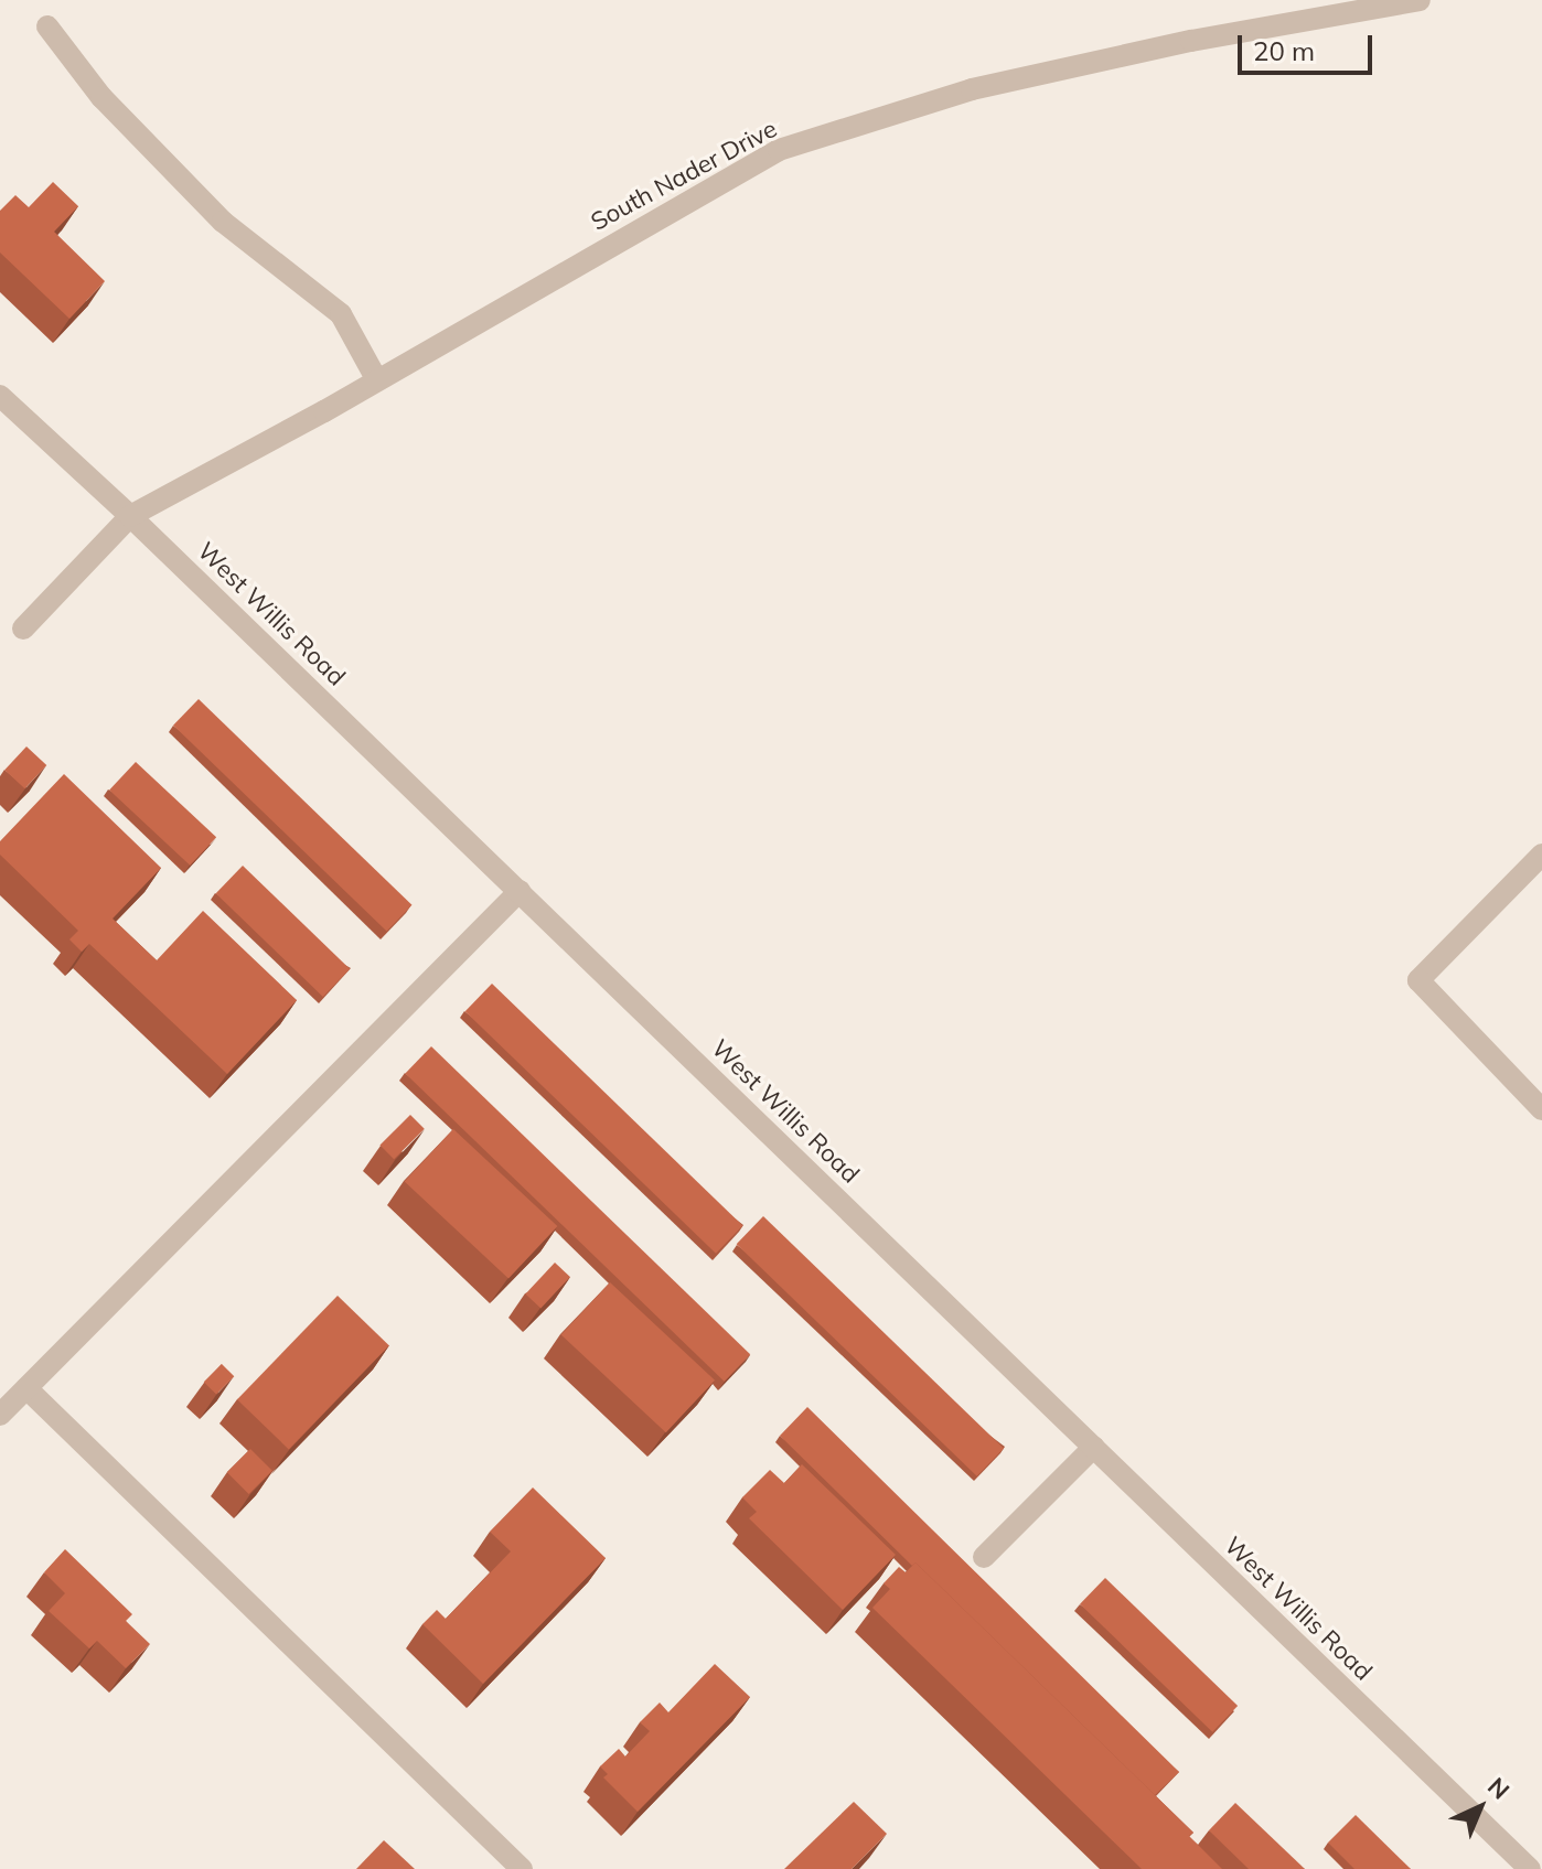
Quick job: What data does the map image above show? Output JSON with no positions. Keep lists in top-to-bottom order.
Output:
{
  "streets": {
    "street": ["South Nader Drive", "West Willis Road"]
  },
  "crossings": [
    ["South Nader Drive", "West Willis Road"]
  ],
  "scale_bar": "20 m",
  "north": "top right"
}
